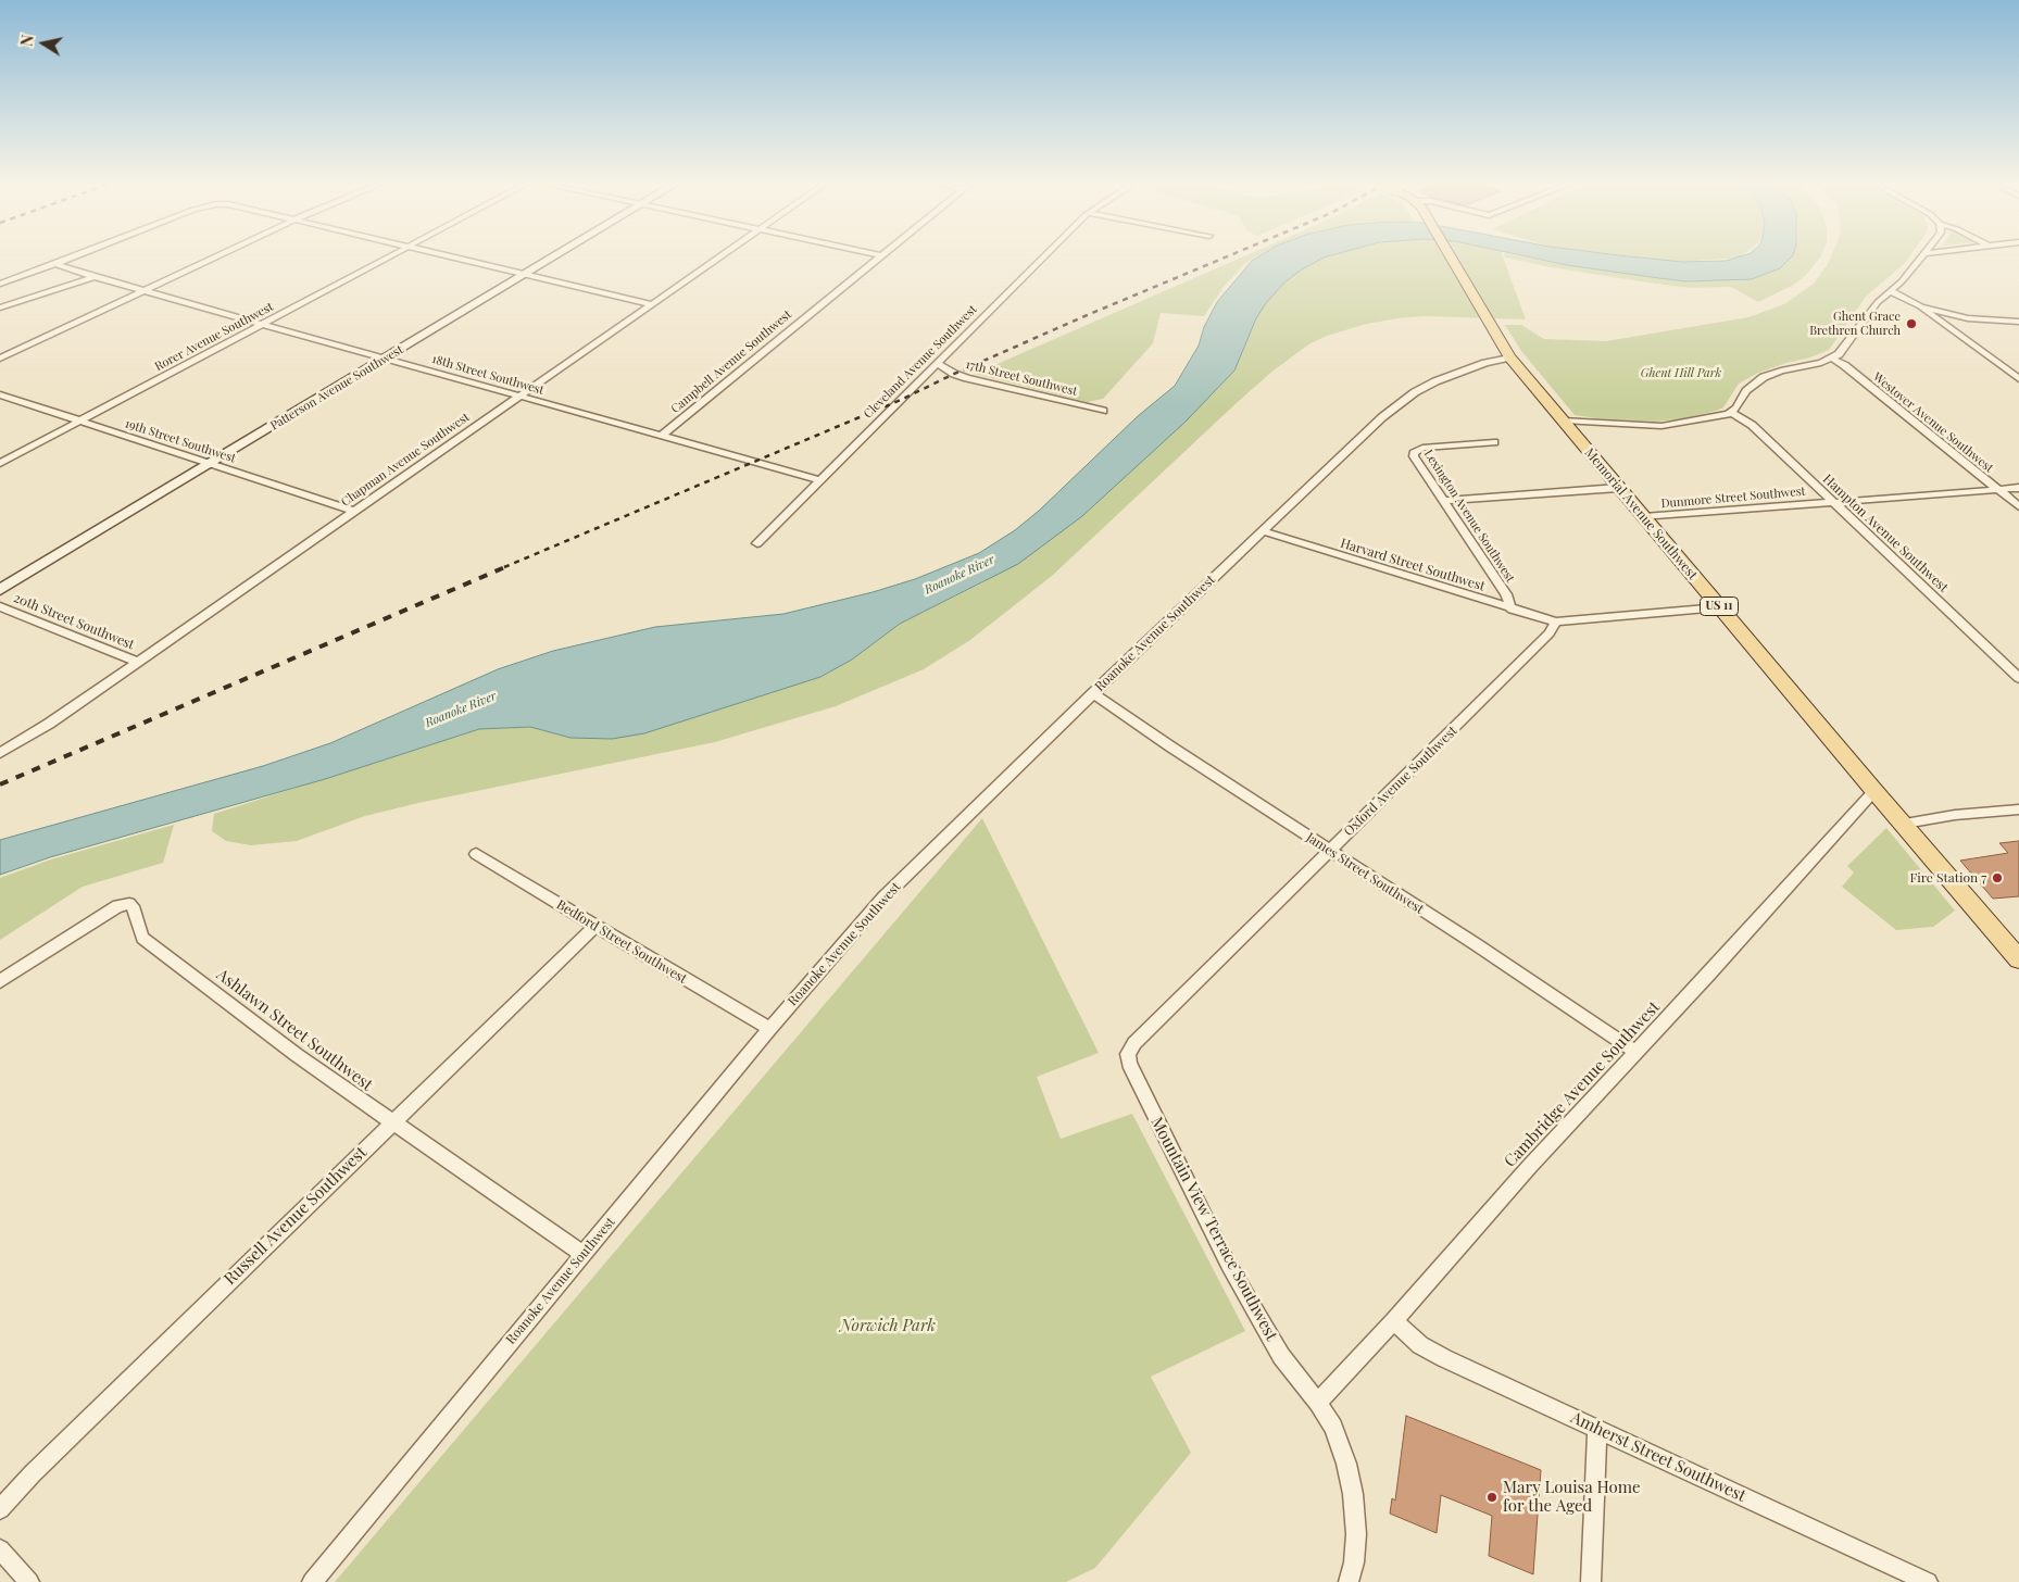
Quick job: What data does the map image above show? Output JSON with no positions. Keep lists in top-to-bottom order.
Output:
{
  "streets": {
    "main road": ["Patterson Avenue Southwest", "Memorial Avenue Southwest", "US 11"],
    "street": [
      "Rorer Avenue Southwest",
      "Campbell Avenue Southwest",
      "Cleveland Avenue Southwest",
      "18th Street Southwest",
      "17th Street Southwest",
      "Westover Avenue Southwest",
      "19th Street Southwest",
      "Chapman Avenue Southwest",
      "Dunmore Street Southwest",
      "Lexington Avenue Southwest",
      "Hampton Avenue Southwest",
      "Harvard Street Southwest",
      "20th Street Southwest",
      "Roanoke Avenue Southwest",
      "Oxford Avenue Southwest",
      "James Street Southwest",
      "Bedford Street Southwest",
      "Ashlawn Street Southwest",
      "Cambridge Avenue Southwest",
      "Russell Avenue Southwest",
      "Mountain View Terrace Southwest",
      "Amherst Street Southwest"
    ]
  },
  "crossings": [
    ["Rorer Avenue Southwest", "18th Street Southwest"],
    ["Rorer Avenue Southwest", "19th Street Southwest"],
    ["Campbell Avenue Southwest", "18th Street Southwest"],
    ["Cleveland Avenue Southwest", "18th Street Southwest"],
    ["Cleveland Avenue Southwest", "17th Street Southwest"],
    ["18th Street Southwest", "Patterson Avenue Southwest"],
    ["18th Street Southwest", "Chapman Avenue Southwest"],
    ["Patterson Avenue Southwest", "19th Street Southwest"],
    ["Westover Avenue Southwest", "Dunmore Street Southwest"],
    ["19th Street Southwest", "Chapman Avenue Southwest"],
    ["Chapman Avenue Southwest", "20th Street Southwest"],
    ["Dunmore Street Southwest", "Memorial Avenue Southwest"],
    ["Dunmore Street Southwest", "Hampton Avenue Southwest"],
    ["Memorial Avenue Southwest", "Roanoke Avenue Southwest"],
    ["Memorial Avenue Southwest", "Cambridge Avenue Southwest"],
    ["Lexington Avenue Southwest", "Harvard Street Southwest"],
    ["Harvard Street Southwest", "Roanoke Avenue Southwest"],
    ["Harvard Street Southwest", "Oxford Avenue Southwest"],
    ["Roanoke Avenue Southwest", "James Street Southwest"],
    ["Roanoke Avenue Southwest", "Bedford Street Southwest"],
    ["Roanoke Avenue Southwest", "Ashlawn Street Southwest"],
    ["Oxford Avenue Southwest", "James Street Southwest"],
    ["Oxford Avenue Southwest", "Mountain View Terrace Southwest"],
    ["James Street Southwest", "Cambridge Avenue Southwest"],
    ["Bedford Street Southwest", "Russell Avenue Southwest"],
    ["Ashlawn Street Southwest", "Russell Avenue Southwest"],
    ["Cambridge Avenue Southwest", "Mountain View Terrace Southwest"],
    ["Cambridge Avenue Southwest", "Amherst Street Southwest"]
  ],
  "water": ["Roanoke River"],
  "parks": ["Ghent Hill Park", "Norwich Park"],
  "places": ["Ghent Grace Brethren Church", "Fire Station 7", "Mary Louisa Home for the Aged"],
  "north": "left"
}
